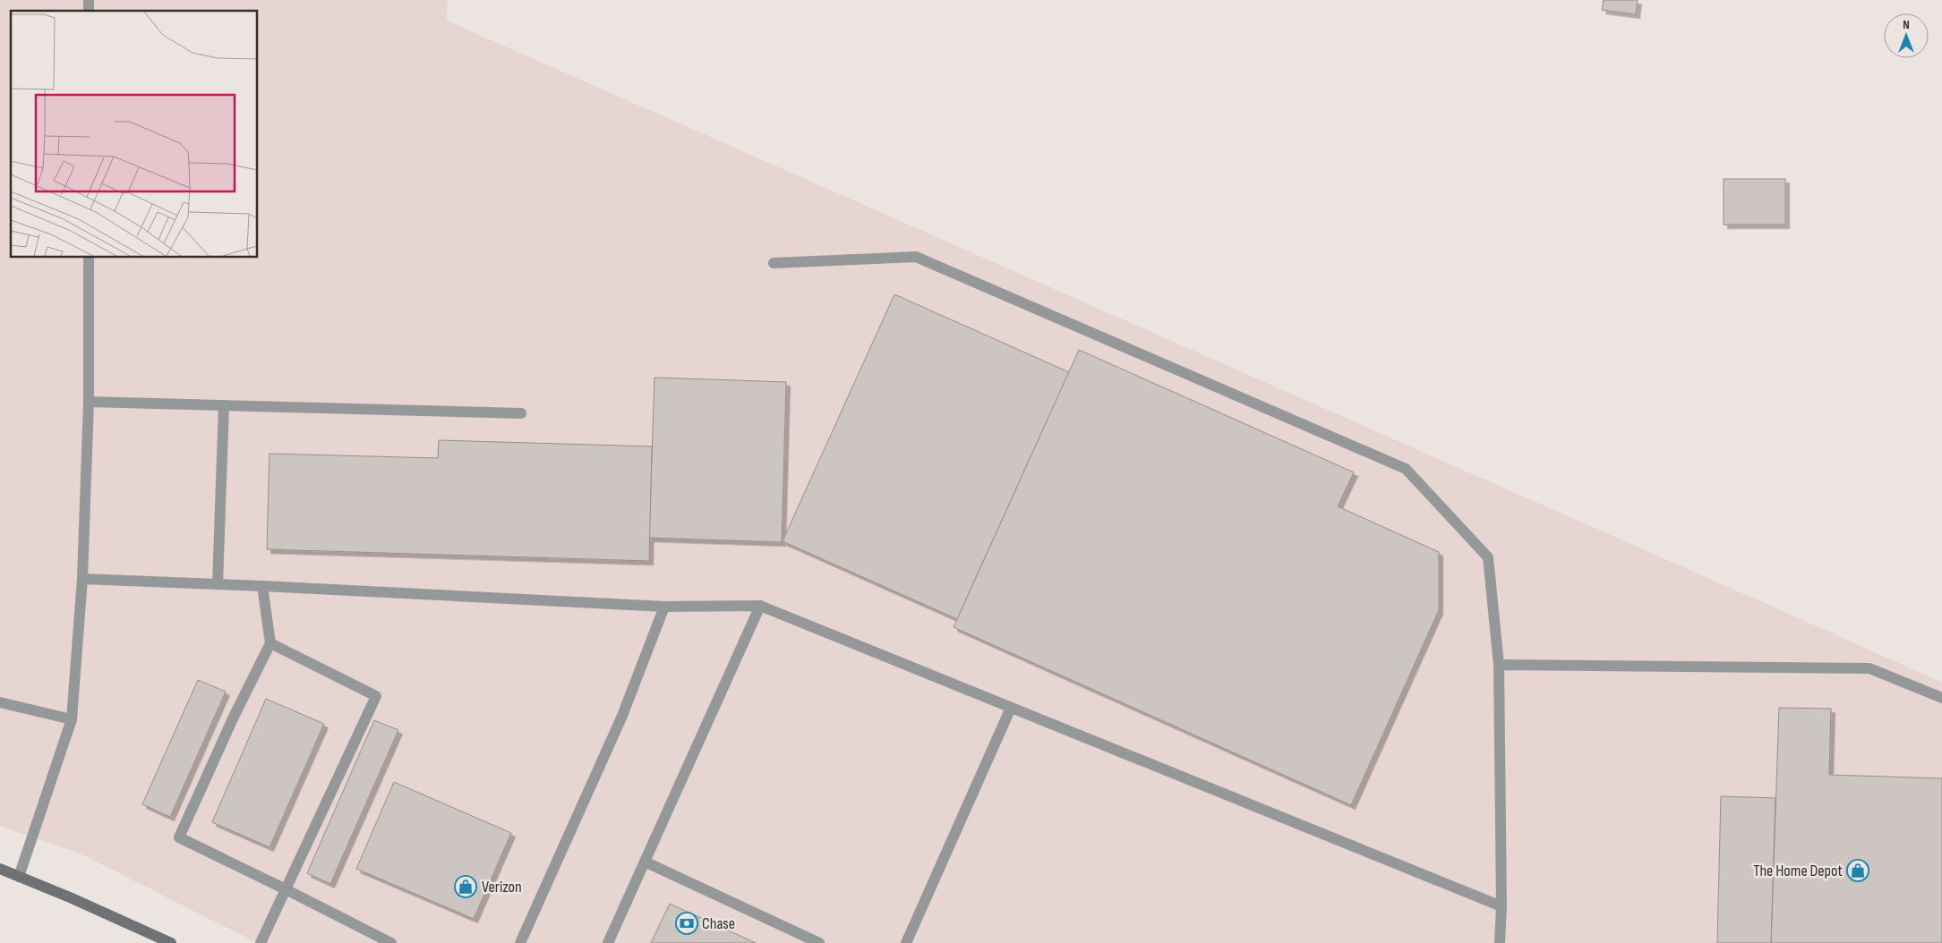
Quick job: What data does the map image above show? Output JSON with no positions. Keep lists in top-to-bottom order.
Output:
{
  "places": {
    "shop": ["The Home Depot", "Verizon"],
    "bank": ["Chase"]
  },
  "north": "top"
}
